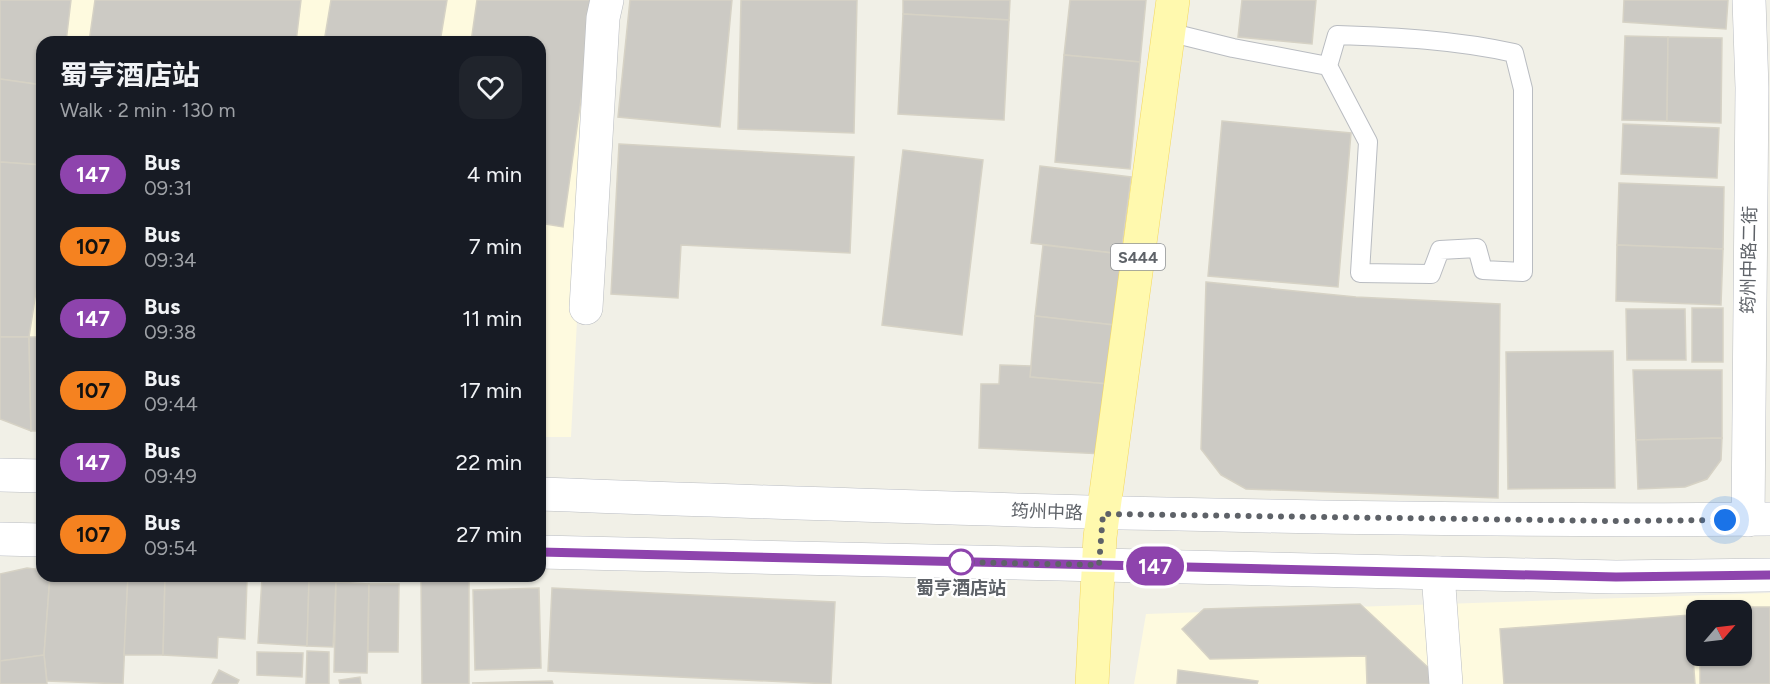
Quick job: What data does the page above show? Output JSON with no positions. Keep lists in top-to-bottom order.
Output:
{
  "streets": {
    "main road": ["S444", "筠州中路二街", "筠州中路"]
  },
  "crossings": [
    ["S444", "筠州中路"],
    ["筠州中路二街", "筠州中路"]
  ],
  "places": ["蜀亨酒店站"],
  "lines": ["bus line 147"],
  "north": "top right",
  "page": {
    "on_map": "147",
    "heading": ["蜀亨酒店站", "Walk · 2 min · 130 m"],
    "list": [
      {
        "mark": "147",
        "name": "Bus",
        "note": "09:31",
        "value": "4 min"
      },
      {
        "mark": "107",
        "name": "Bus",
        "note": "09:34",
        "value": "7 min"
      },
      {
        "mark": "147",
        "name": "Bus",
        "note": "09:38",
        "value": "11 min"
      },
      {
        "mark": "107",
        "name": "Bus",
        "note": "09:44",
        "value": "17 min"
      },
      {
        "mark": "147",
        "name": "Bus",
        "note": "09:49",
        "value": "22 min"
      },
      {
        "mark": "107",
        "name": "Bus",
        "note": "09:54",
        "value": "27 min"
      }
    ]
  }
}
